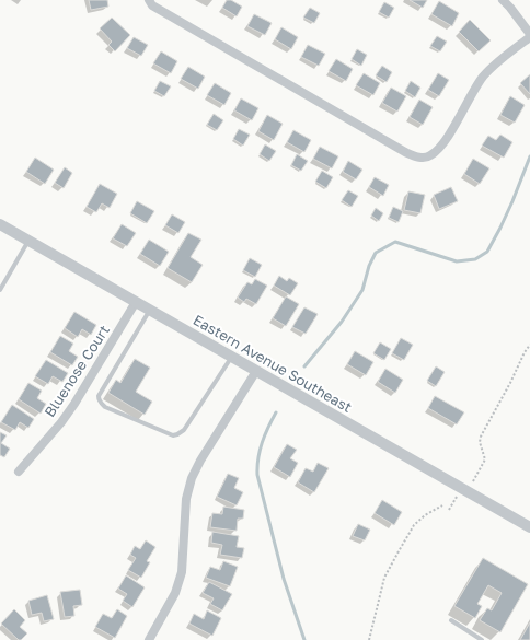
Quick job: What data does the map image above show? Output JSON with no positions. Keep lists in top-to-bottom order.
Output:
{
  "streets": {
    "street": ["Eastern Avenue Southeast", "Bluenose Court"]
  },
  "crossings": [
    ["Eastern Avenue Southeast", "Bluenose Court"]
  ]
}
